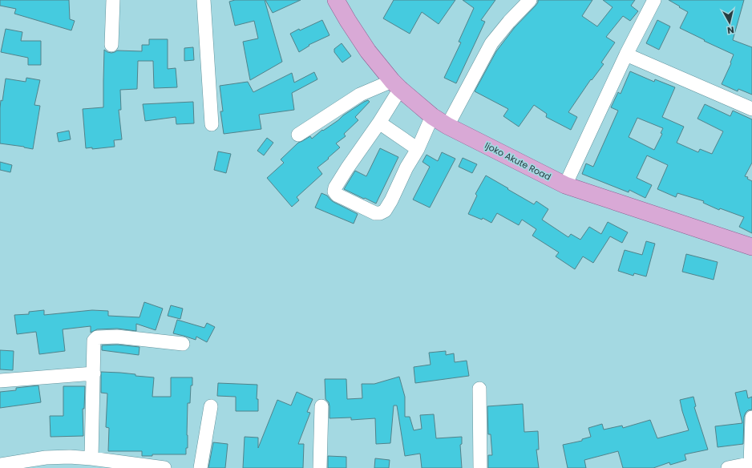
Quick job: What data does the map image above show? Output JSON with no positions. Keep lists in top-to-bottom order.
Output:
{
  "streets": {
    "main road": ["Ijoko Akute Road"]
  },
  "north": "bottom"
}
